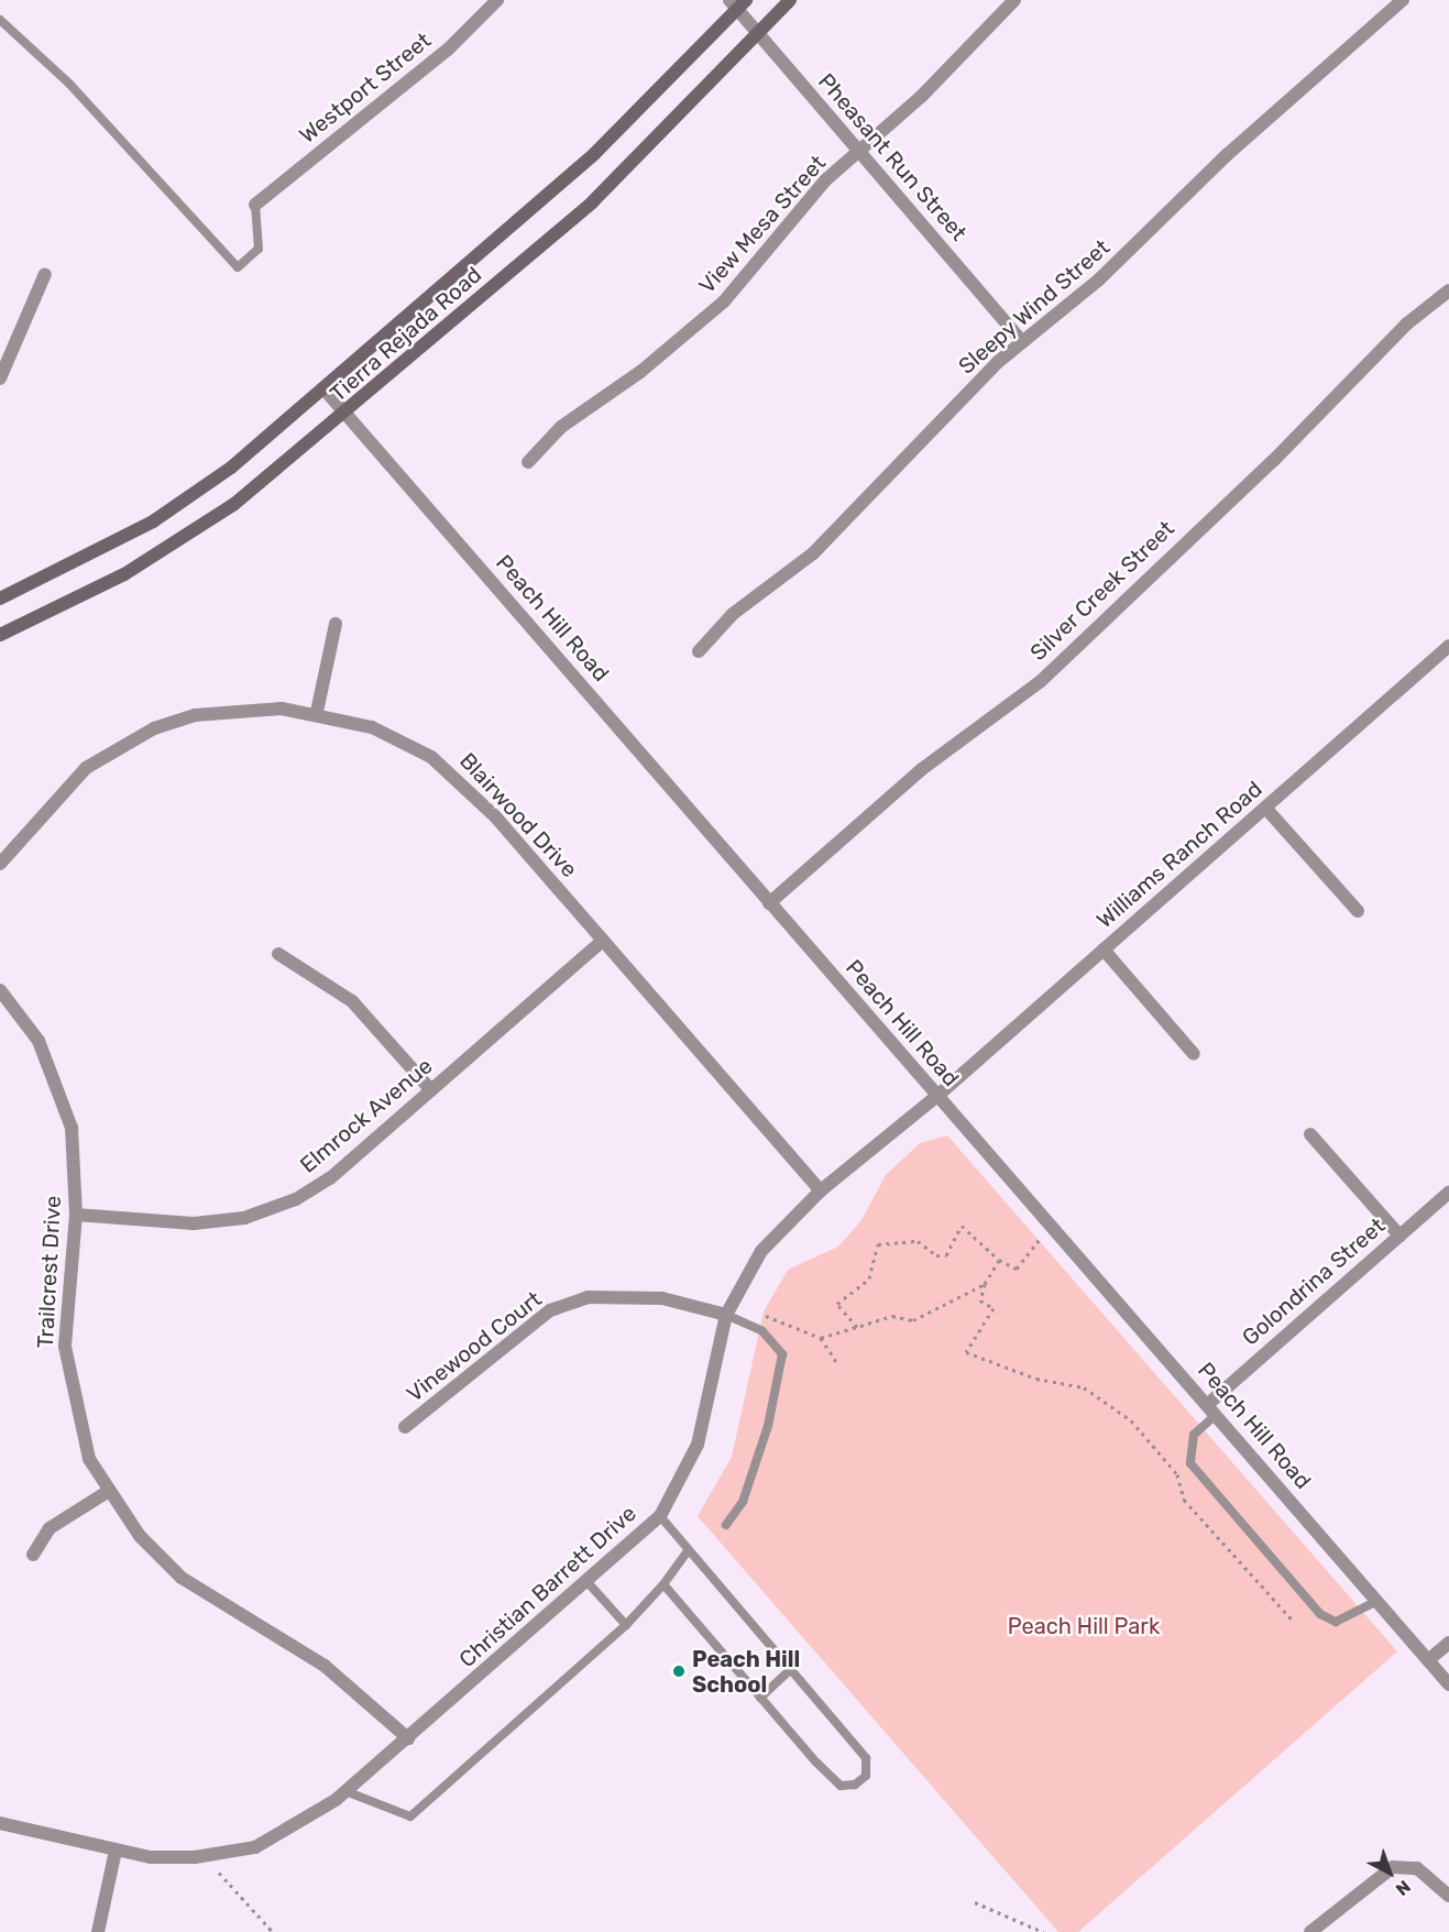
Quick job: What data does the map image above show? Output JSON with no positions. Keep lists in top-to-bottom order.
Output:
{
  "streets": {
    "main road": ["Tierra Rejada Road"],
    "street": [
      "Westport Street",
      "Pheasant Run Street",
      "View Mesa Street",
      "Sleepy Wind Street",
      "Silver Creek Street",
      "Peach Hill Road",
      "Blairwood Drive",
      "Williams Ranch Road",
      "Elmrock Avenue",
      "Trailcrest Drive",
      "Golondrina Street",
      "Vinewood Court",
      "Christian Barrett Drive"
    ]
  },
  "crossings": [
    ["Pheasant Run Street", "View Mesa Street"],
    ["Pheasant Run Street", "Sleepy Wind Street"],
    ["Pheasant Run Street", "Tierra Rejada Road"],
    ["Tierra Rejada Road", "Peach Hill Road"],
    ["Silver Creek Street", "Peach Hill Road"],
    ["Peach Hill Road", "Williams Ranch Road"],
    ["Peach Hill Road", "Golondrina Street"],
    ["Peach Hill Road", "Christian Barrett Drive"],
    ["Blairwood Drive", "Elmrock Avenue"],
    ["Blairwood Drive", "Christian Barrett Drive"],
    ["Williams Ranch Road", "Christian Barrett Drive"],
    ["Elmrock Avenue", "Trailcrest Drive"],
    ["Trailcrest Drive", "Christian Barrett Drive"],
    ["Vinewood Court", "Christian Barrett Drive"]
  ],
  "parks": ["Peach Hill Park"],
  "places": ["Peach Hill School"],
  "north": "bottom right"
}
